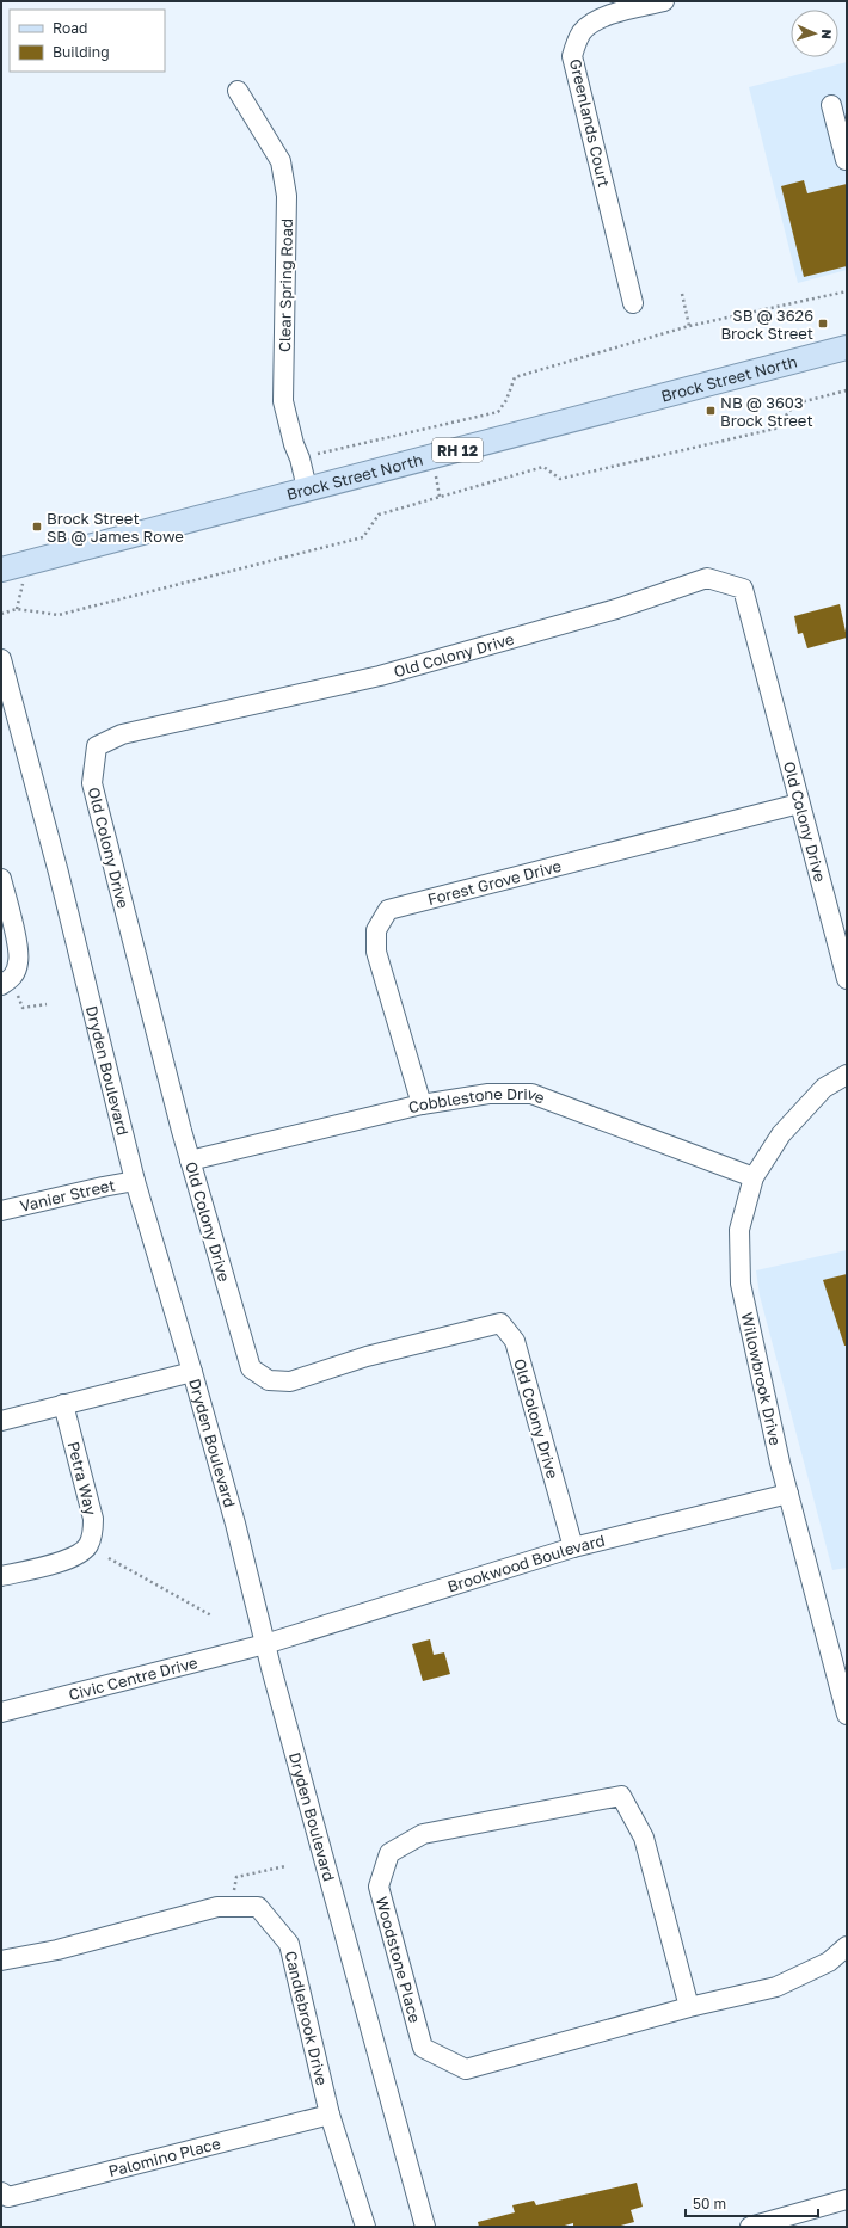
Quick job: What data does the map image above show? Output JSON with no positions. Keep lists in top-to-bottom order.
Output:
{
  "streets": {
    "main road": ["Brock Street North", "RH 12"],
    "street": [
      "Greenlands Court",
      "Clear Spring Road",
      "Old Colony Drive",
      "Forest Grove Drive",
      "Dryden Boulevard",
      "Cobblestone Drive",
      "Vanier Street",
      "Willowbrook Drive",
      "Petra Way",
      "Brookwood Boulevard",
      "Civic Centre Drive",
      "Woodstone Place",
      "Candlebrook Drive",
      "Palomino Place"
    ]
  },
  "crossings": [
    ["Clear Spring Road", "Brock Street North"],
    ["Old Colony Drive", "Forest Grove Drive"],
    ["Old Colony Drive", "Cobblestone Drive"],
    ["Old Colony Drive", "Brookwood Boulevard"],
    ["Forest Grove Drive", "Cobblestone Drive"],
    ["Dryden Boulevard", "Vanier Street"],
    ["Dryden Boulevard", "Brookwood Boulevard"],
    ["Dryden Boulevard", "Civic Centre Drive"],
    ["Cobblestone Drive", "Willowbrook Drive"],
    ["Willowbrook Drive", "Brookwood Boulevard"],
    ["Brookwood Boulevard", "Civic Centre Drive"],
    ["Candlebrook Drive", "Palomino Place"]
  ],
  "places": {
    "transit": ["SB @ 3626 Brock Street", "NB @ 3603 Brock Street", "Brock Street SB @ James Rowe"]
  },
  "legend": ["Road", "Building"],
  "scale_bar": "50 m",
  "north": "right"
}
